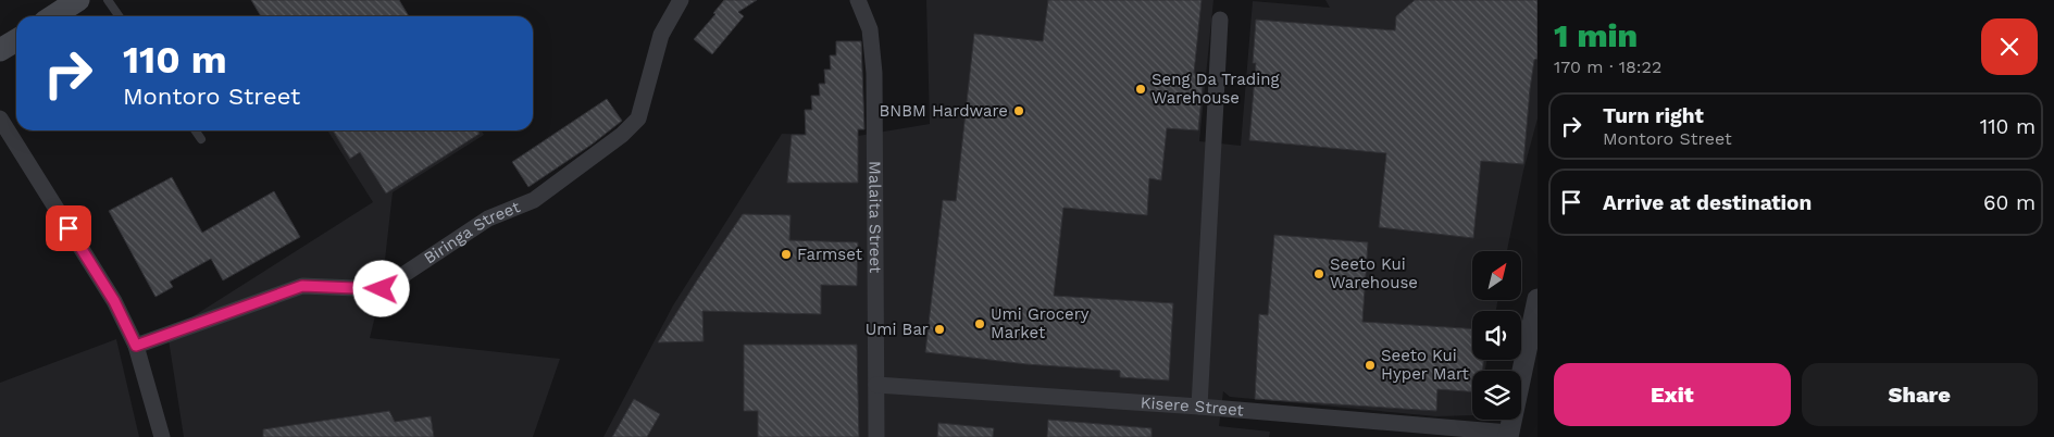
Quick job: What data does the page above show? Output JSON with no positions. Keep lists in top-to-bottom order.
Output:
{
  "streets": {
    "street": ["Malaita Street", "Biringa Street", "Kisere Street"]
  },
  "crossings": [
    ["Malaita Street", "Kisere Street"]
  ],
  "places": [
    "Seng Da Trading Warehouse",
    "BNBM Hardware",
    "Farmset",
    "Seeto Kui Warehouse",
    "Umi Grocery Market",
    "Umi Bar",
    "Seeto Kui Hyper Mart"
  ],
  "north": "top right",
  "page": {
    "heading": ["1 min", "170 m · 18:22"],
    "turn": ["110 m", "Montoro Street"],
    "list": [
      {
        "name": "Turn right",
        "note": "Montoro Street",
        "value": "110 m"
      },
      {
        "name": "Arrive at destination",
        "value": "60 m"
      }
    ],
    "buttons": ["Exit", "Share"]
  }
}
